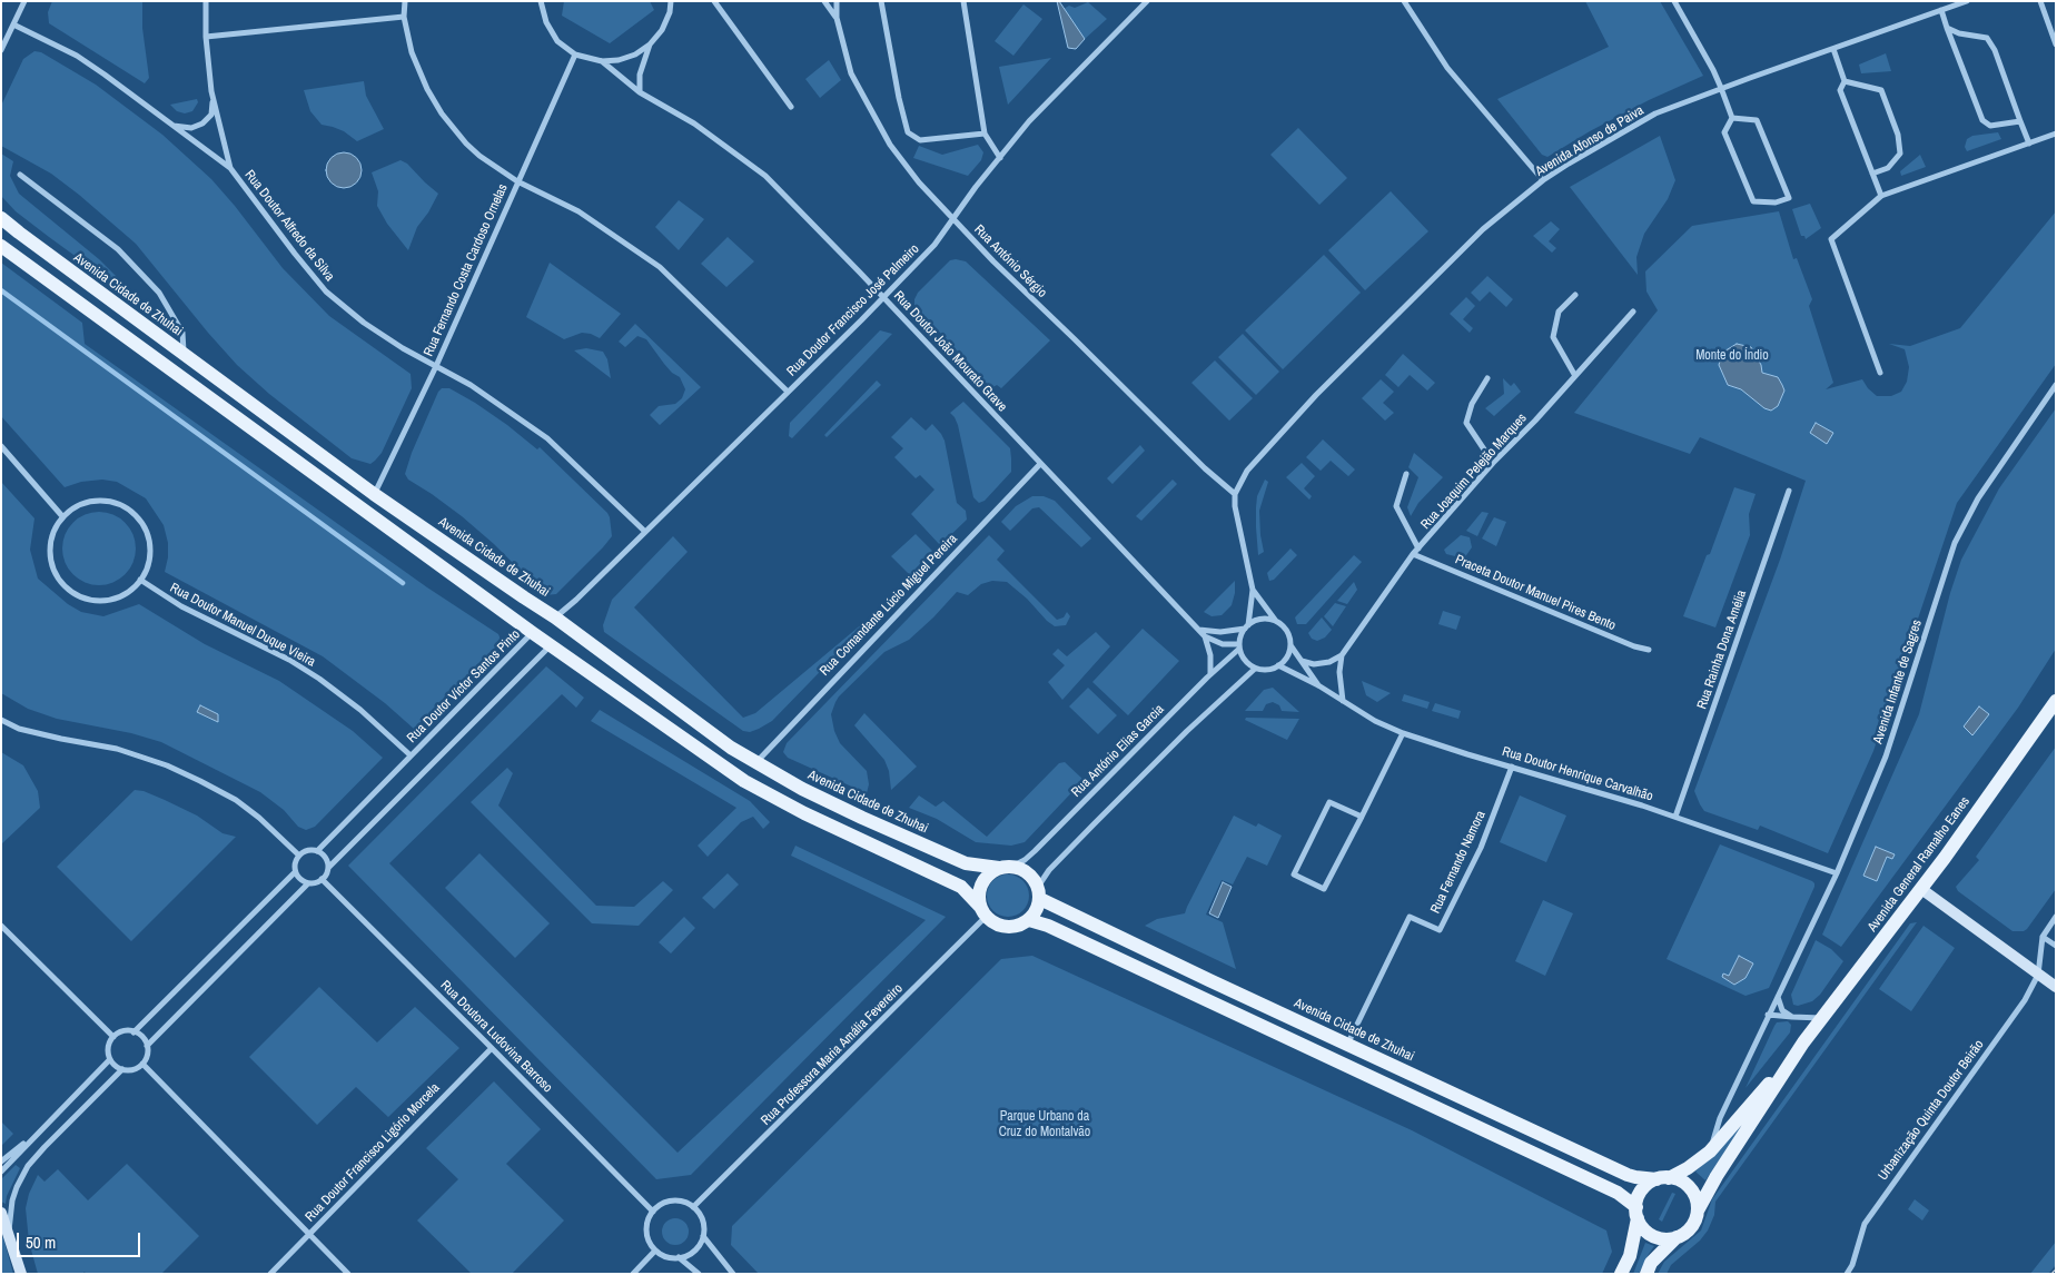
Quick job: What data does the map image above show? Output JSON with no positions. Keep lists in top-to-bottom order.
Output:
{
  "streets": {
    "main road": ["Avenida Cidade de Zhuhai", "Avenida General Ramalho Eanes"],
    "street": [
      "Avenida Afonso de Paiva",
      "Rua Doutor Alfredo da Silva",
      "Rua António Sérgio",
      "Rua Fernando Costa Cardoso Ornelas",
      "Rua Doutor Francisco José Palmeiro",
      "Rua Doutor João Mourato Grave",
      "Rua Joaquim Pelejão Marques",
      "Praceta Doutor Manuel Pires Bento",
      "Rua Comandante Lúcio Miguel Pereira",
      "Rua Doutor Manuel Duque Vieira",
      "Rua Rainha Dona Amélia",
      "Avenida Infante de Sagres",
      "Rua Doutor Víctor Santos Pinto",
      "Rua António Elias Garcia",
      "Rua Doutor Henrique Carvalhão",
      "Rua Fernando Namora",
      "Rua Doutora Ludovina Barroso",
      "Rua Professora Maria Amália Fevereiro",
      "Urbanização Quinta Doutor Beirão",
      "Rua Doutor Francisco Ligório Morcela"
    ]
  },
  "crossings": [
    ["Avenida Afonso de Paiva", "Rua António Sérgio"],
    ["Rua Doutor Alfredo da Silva", "Rua Fernando Costa Cardoso Ornelas"],
    ["Rua Doutor Alfredo da Silva", "Rua Doutor Francisco José Palmeiro"],
    ["Rua António Sérgio", "Rua Doutor Francisco José Palmeiro"],
    ["Rua Fernando Costa Cardoso Ornelas", "Avenida Cidade de Zhuhai"],
    ["Avenida Cidade de Zhuhai", "Rua Doutor Francisco José Palmeiro"],
    ["Avenida Cidade de Zhuhai", "Rua Comandante Lúcio Miguel Pereira"],
    ["Avenida Cidade de Zhuhai", "Rua António Elias Garcia"],
    ["Avenida Cidade de Zhuhai", "Rua Fernando Namora"],
    ["Avenida Cidade de Zhuhai", "Avenida General Ramalho Eanes"],
    ["Avenida Cidade de Zhuhai", "Rua Professora Maria Amália Fevereiro"],
    ["Rua Doutor Francisco José Palmeiro", "Rua Doutor João Mourato Grave"],
    ["Rua Doutor João Mourato Grave", "Rua Comandante Lúcio Miguel Pereira"],
    ["Rua Doutor João Mourato Grave", "Rua António Elias Garcia"],
    ["Rua Doutor João Mourato Grave", "Rua Doutor Henrique Carvalhão"],
    ["Rua Joaquim Pelejão Marques", "Praceta Doutor Manuel Pires Bento"],
    ["Rua Doutor Manuel Duque Vieira", "Rua Doutor Víctor Santos Pinto"],
    ["Rua Rainha Dona Amélia", "Rua Doutor Henrique Carvalhão"],
    ["Avenida Infante de Sagres", "Rua Doutor Henrique Carvalhão"],
    ["Avenida Infante de Sagres", "Avenida General Ramalho Eanes"],
    ["Rua Doutor Víctor Santos Pinto", "Rua Doutora Ludovina Barroso"],
    ["Rua António Elias Garcia", "Rua Doutor Henrique Carvalhão"],
    ["Rua António Elias Garcia", "Rua Professora Maria Amália Fevereiro"],
    ["Rua Doutor Henrique Carvalhão", "Rua Fernando Namora"],
    ["Rua Doutora Ludovina Barroso", "Rua Professora Maria Amália Fevereiro"],
    ["Rua Doutora Ludovina Barroso", "Rua Doutor Francisco Ligório Morcela"]
  ],
  "parks": ["Monte do Índio", "Parque Urbano da Cruz do Montalvão"],
  "scale_bar": "50 m"
}
